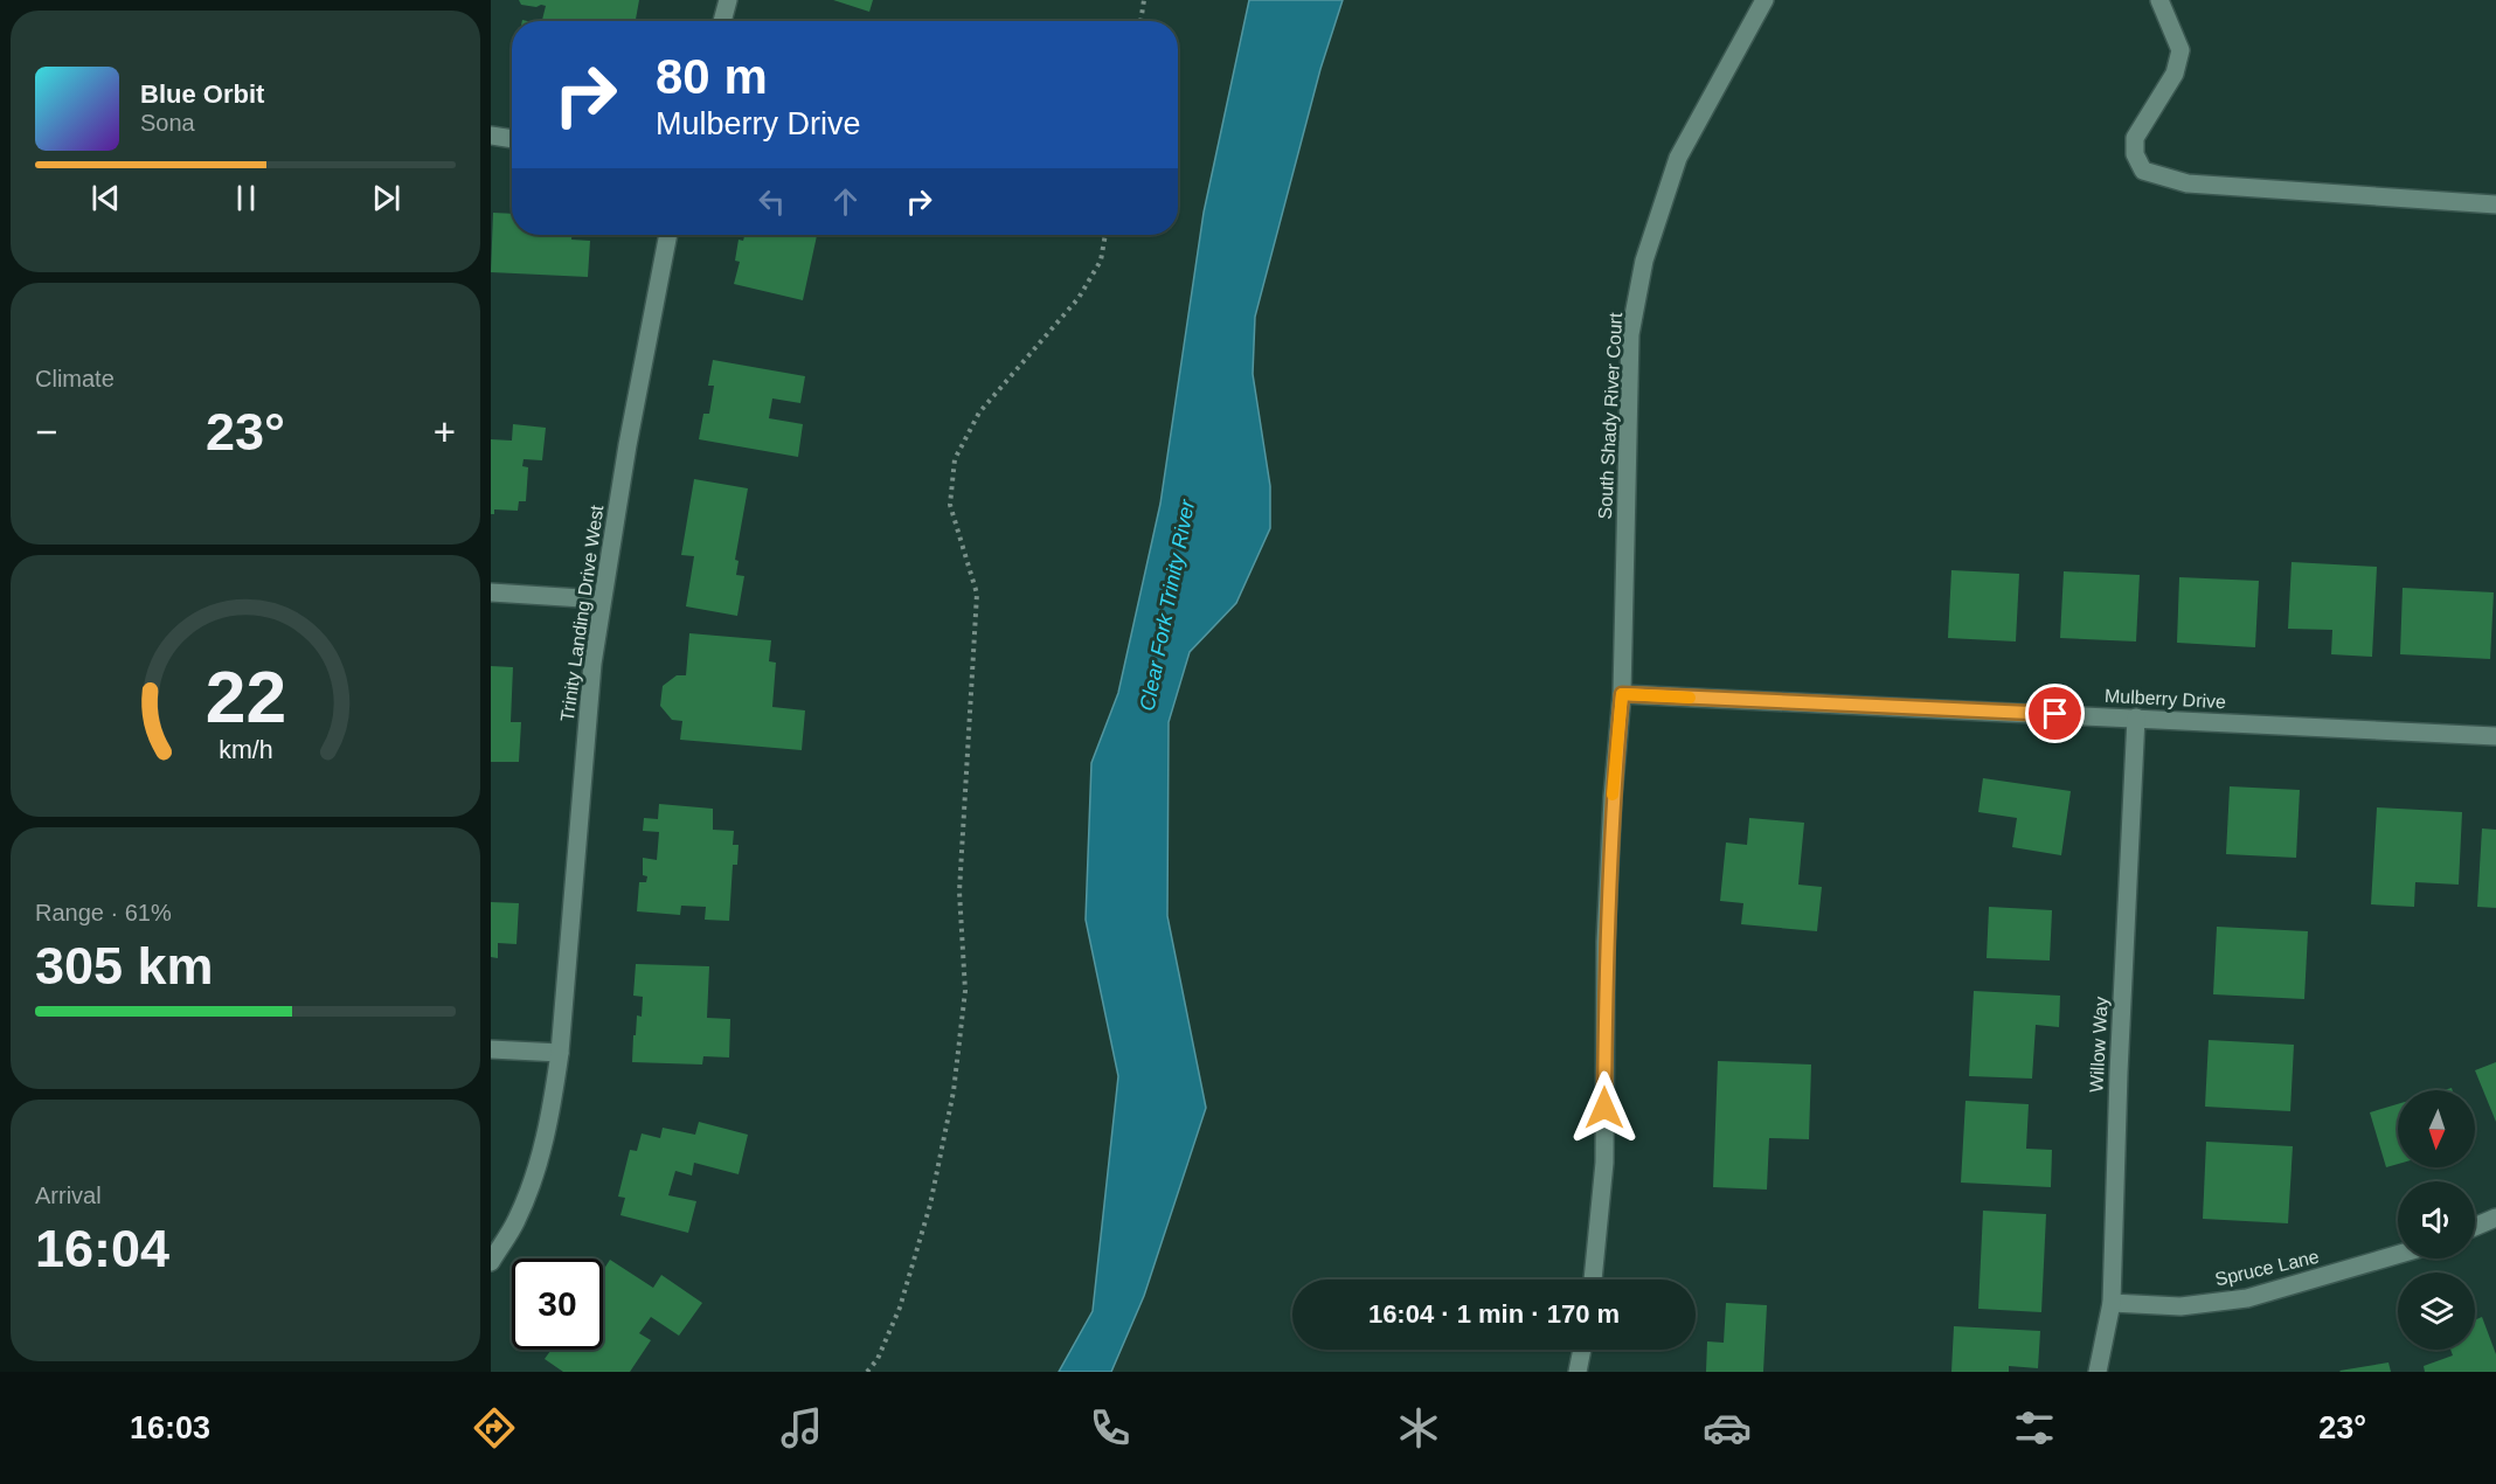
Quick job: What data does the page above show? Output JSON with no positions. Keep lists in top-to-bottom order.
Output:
{
  "streets": {
    "street": [
      "South Shady River Court",
      "Trinity Landing Drive West",
      "Mulberry Drive",
      "Willow Way",
      "Spruce Lane"
    ]
  },
  "crossings": [
    ["South Shady River Court", "Mulberry Drive"],
    ["Mulberry Drive", "Willow Way"],
    ["Willow Way", "Spruce Lane"]
  ],
  "water": ["Clear Fork Trinity River"],
  "north": "bottom",
  "page": {
    "turn": ["80 m", "Mulberry Drive"],
    "song": ["Blue Orbit", "Sona"],
    "tile": [
      "Climate",
      ["Range · 61%", "305 km"],
      ["Arrival", "16:04"]
    ],
    "heat": ["−", "23°", "+"],
    "limit": "30",
    "trip": "16:04 · 1 min · 170 m",
    "tabs": ["16:03", "23°"],
    "gauge": ["22", "km/h"]
  }
}
